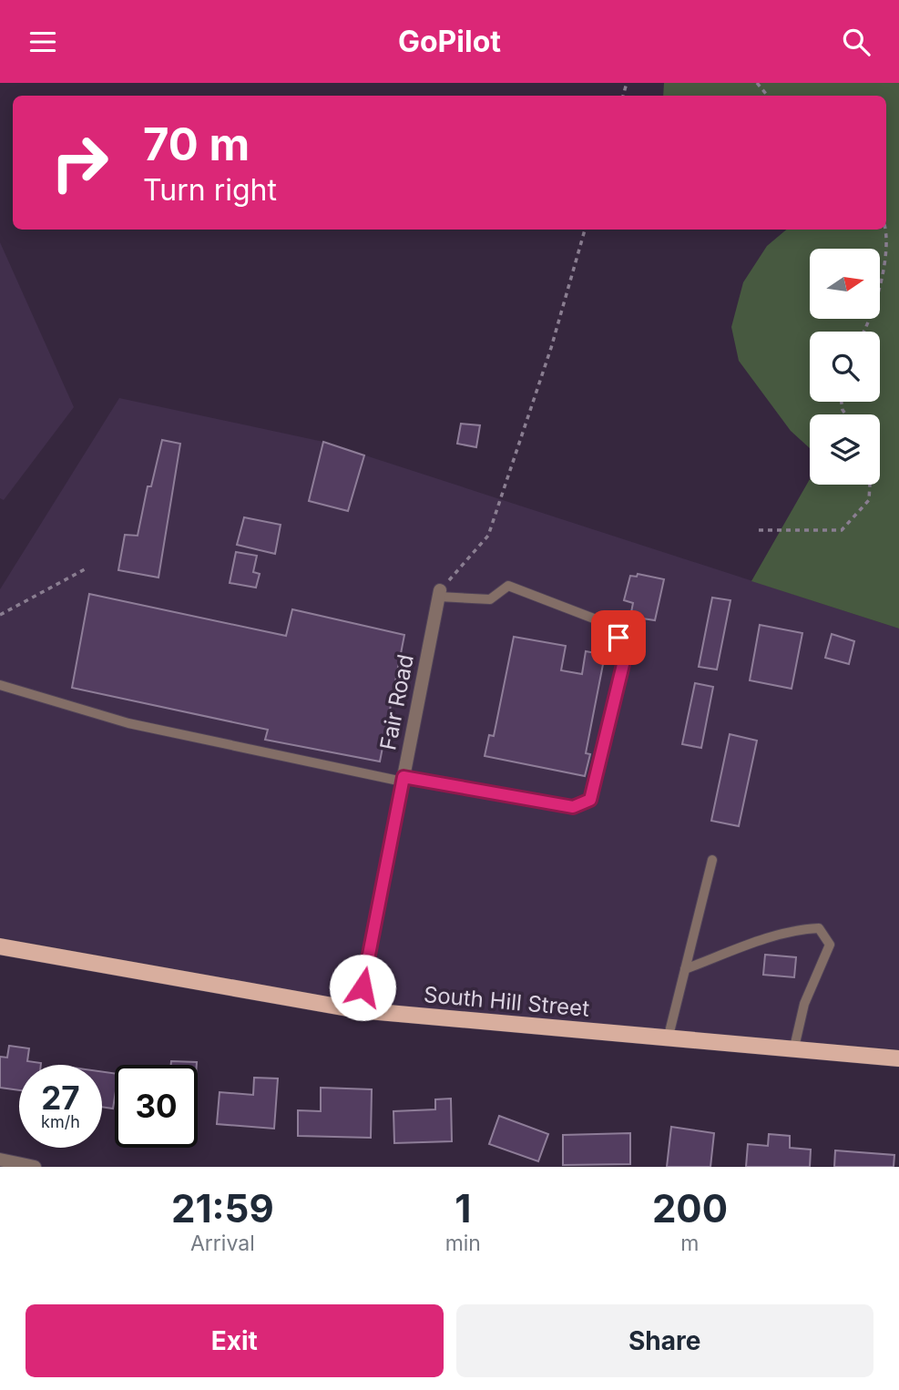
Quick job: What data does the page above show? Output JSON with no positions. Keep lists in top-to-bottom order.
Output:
{
  "streets": {
    "main road": ["South Hill Street"],
    "street": ["Fair Road"]
  },
  "crossings": [
    ["Fair Road", "South Hill Street"]
  ],
  "north": "right",
  "page": {
    "header": "GoPilot",
    "turn": ["70 m", "Turn right"],
    "speed": "27 km/h",
    "limit": "30",
    "eta": [
      "21:59",
      "Arrival",
      "1",
      "min",
      "200",
      "m"
    ],
    "buttons": ["Exit", "Share"]
  }
}
